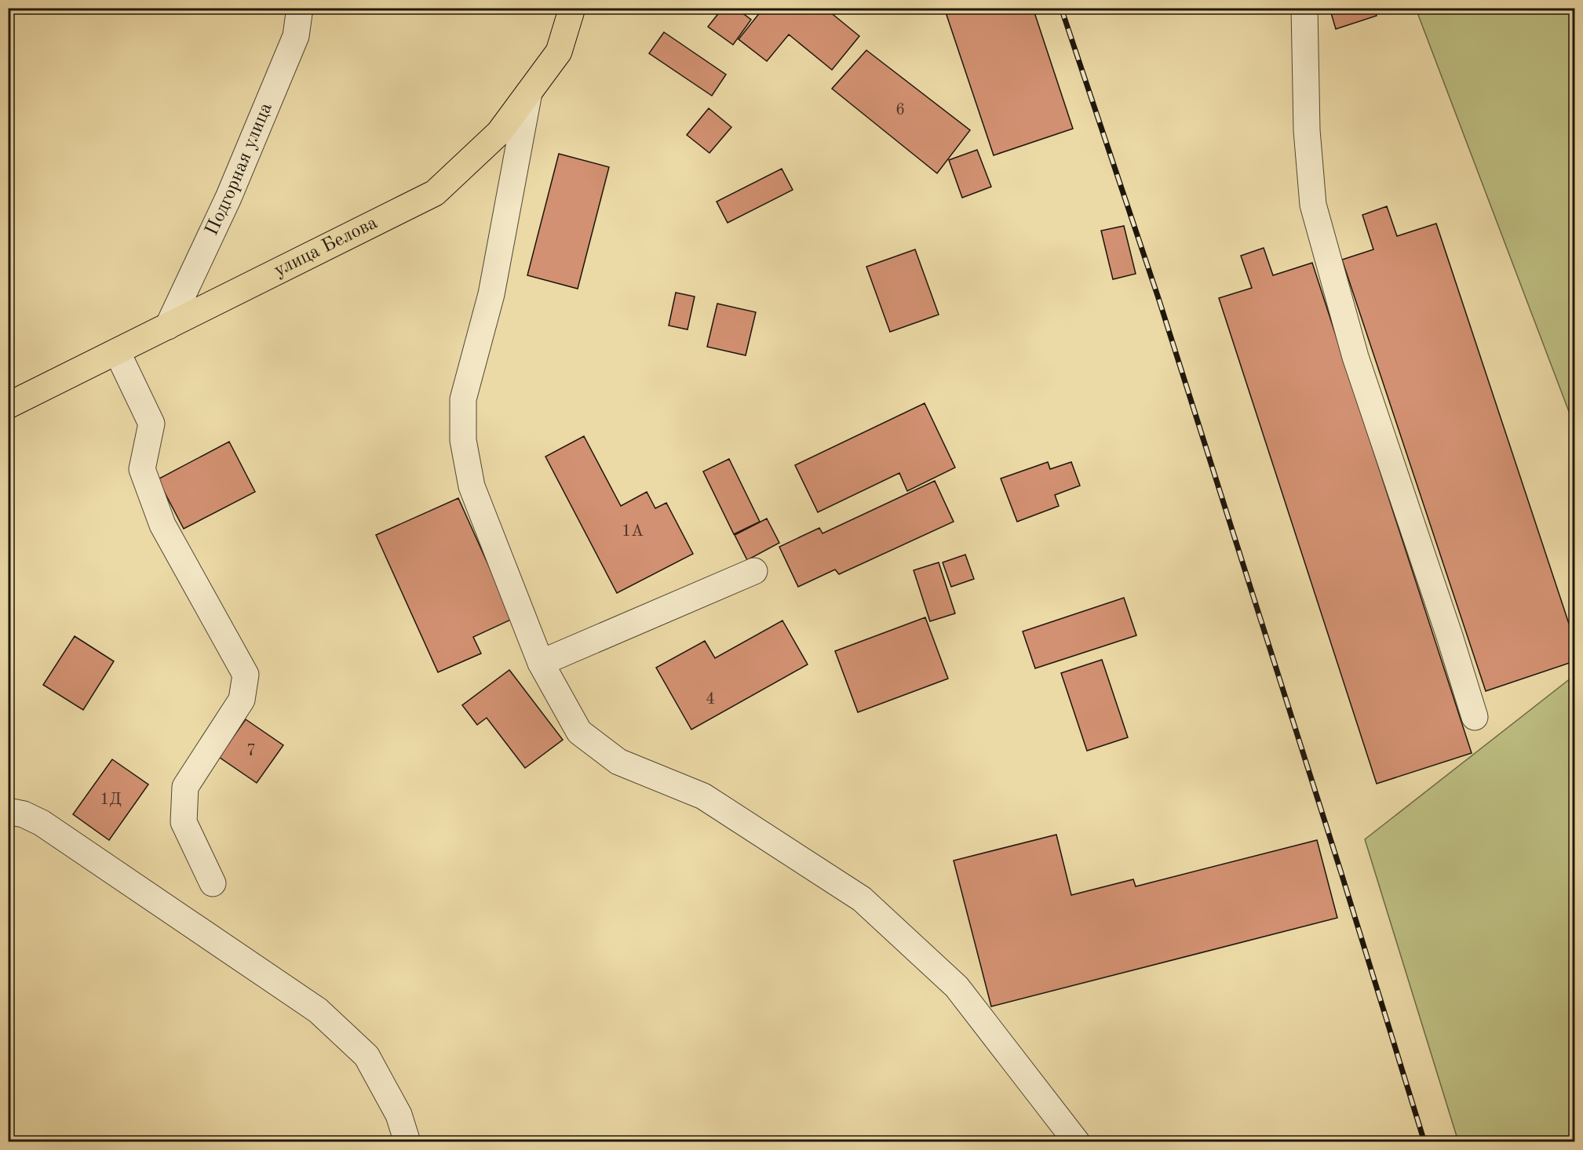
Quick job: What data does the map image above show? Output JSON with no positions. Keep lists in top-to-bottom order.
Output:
{
  "streets": {
    "main road": ["улица Белова"],
    "street": ["Подгорная улица"]
  },
  "crossings": [
    ["Подгорная улица", "улица Белова"]
  ],
  "house_numbers": [
    "6",
    "1А",
    "4",
    "7",
    "1Д"
  ]
}
